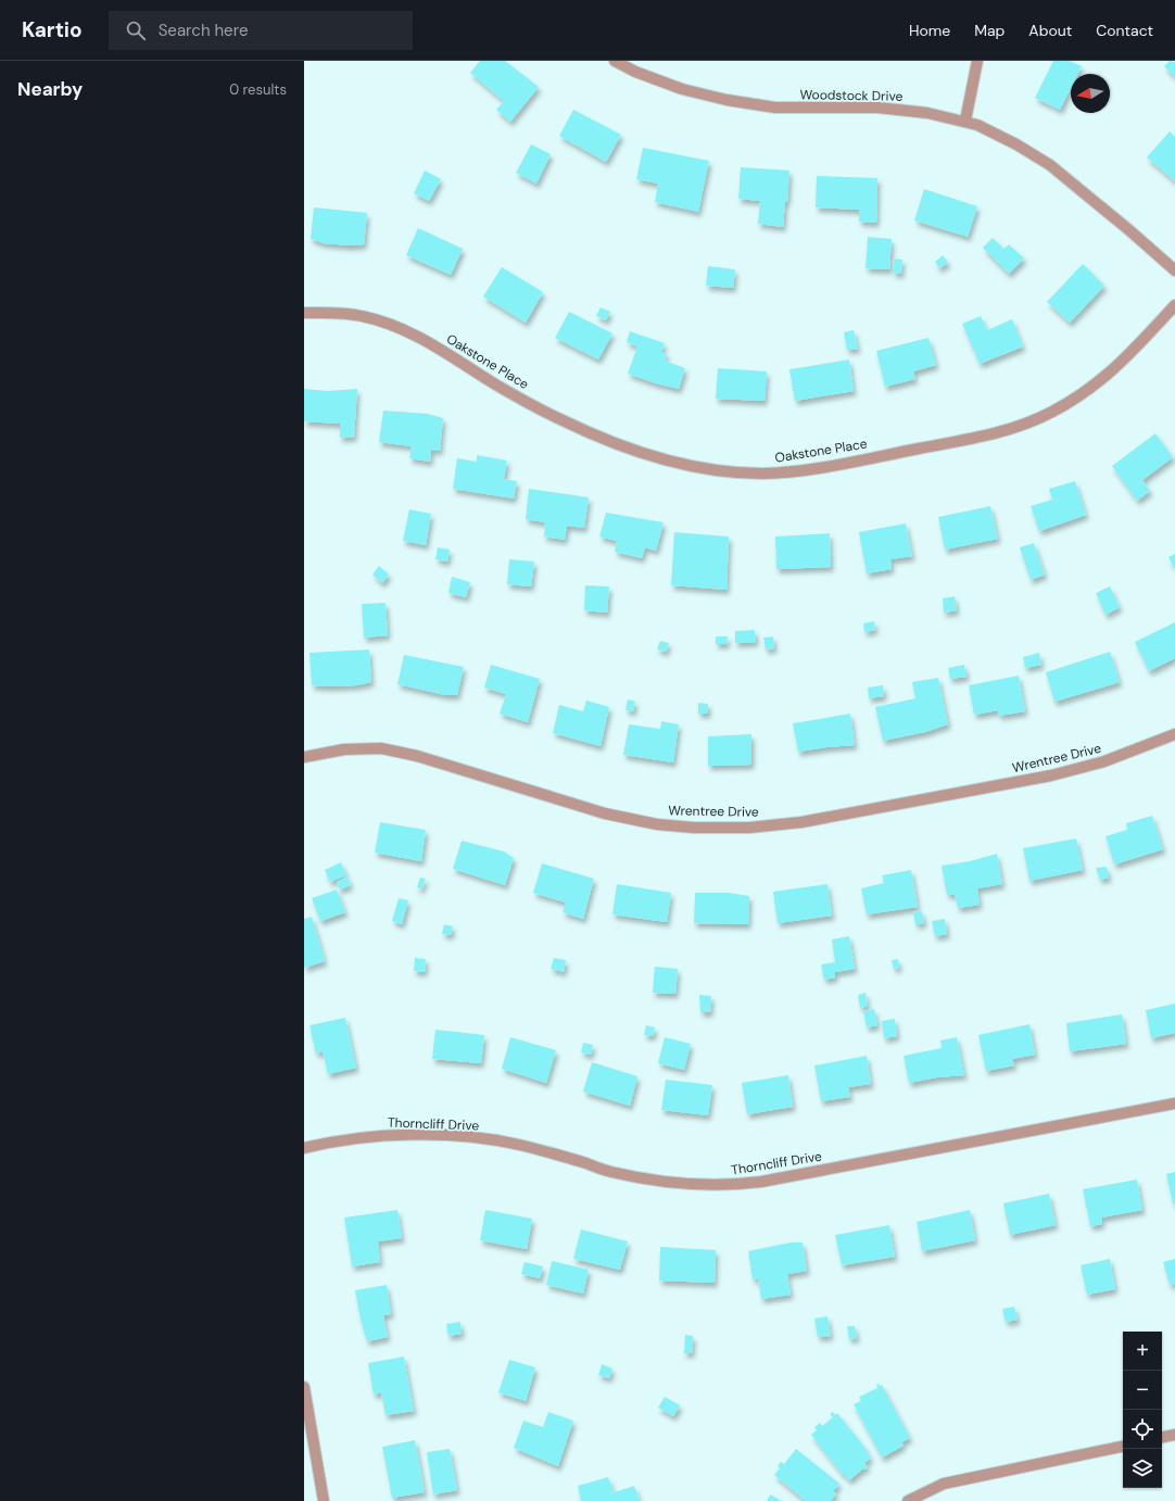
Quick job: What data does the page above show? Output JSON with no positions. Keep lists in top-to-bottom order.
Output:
{
  "streets": {
    "street": [
      "Woodstock Drive",
      "Oakstone Place",
      "Wrentree Drive",
      "Thorncliff Drive"
    ]
  },
  "north": "left",
  "page": {
    "header": "Kartio",
    "search": "Search here",
    "nav": [
      "Home",
      "Map",
      "About",
      "Contact"
    ],
    "heading": ["Nearby", "0 results"],
    "map_buttons": ["+", "−"]
  }
}
